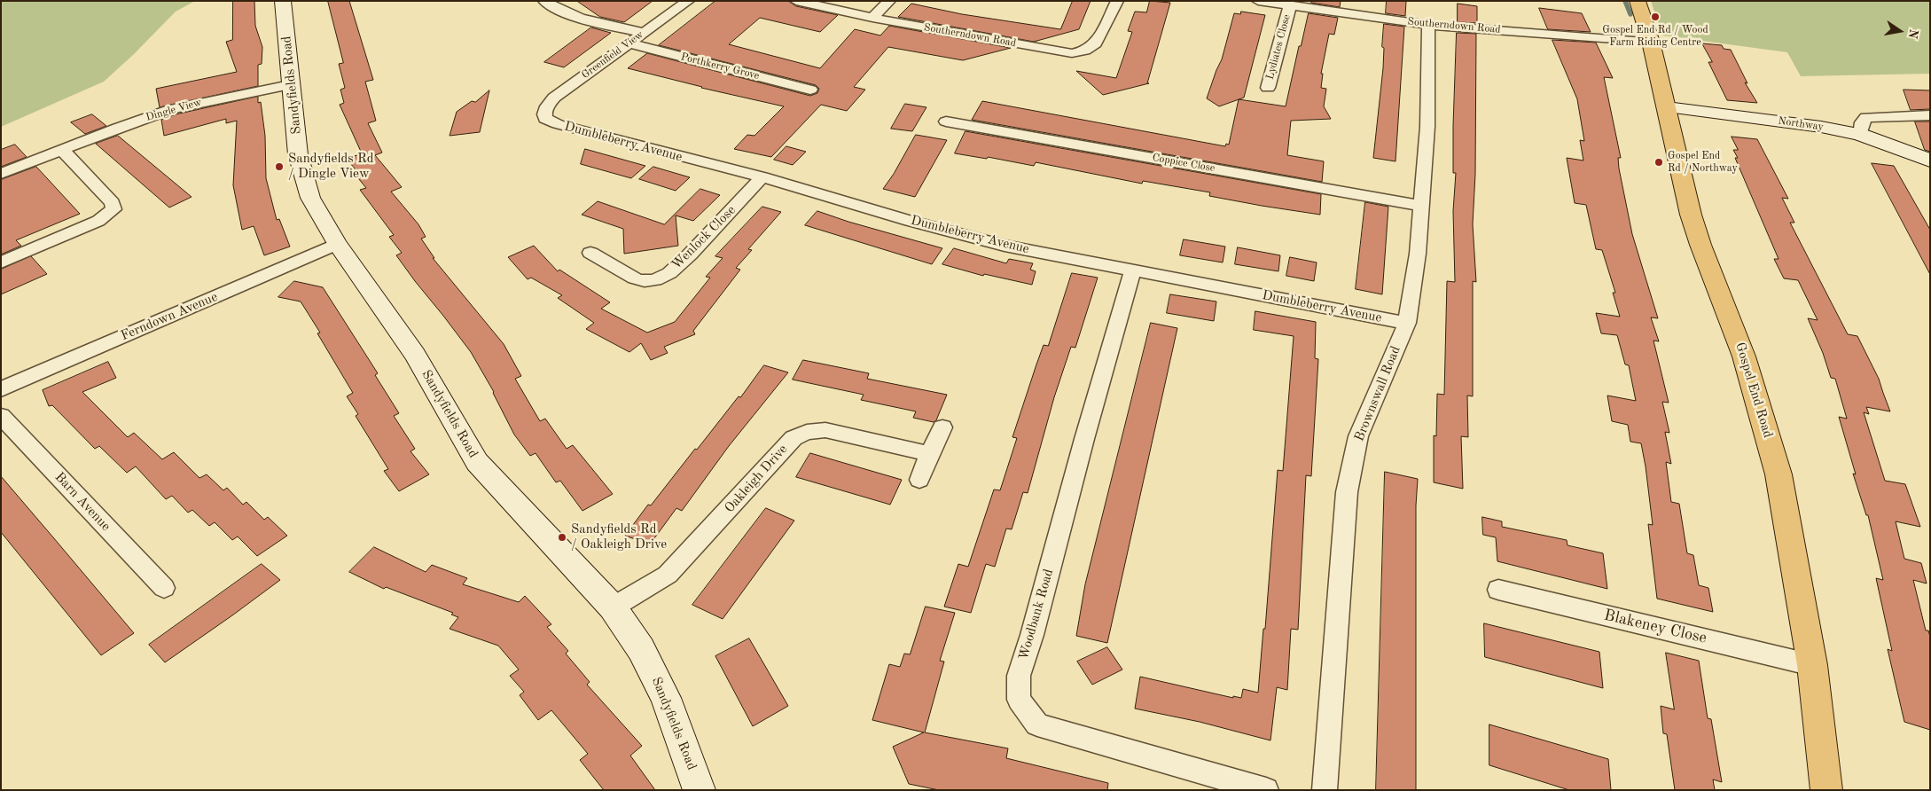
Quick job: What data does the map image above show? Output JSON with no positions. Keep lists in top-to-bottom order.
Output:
{
  "streets": {
    "main road": ["Gospel End Road"],
    "street": [
      "Southerndown Road",
      "Lydiates Close",
      "Greenfield View",
      "Porthkerry Grove",
      "Sandyfields Road",
      "Dingle View",
      "Northway",
      "Dumbleberry Avenue",
      "Coppice Close",
      "Wenlock Close",
      "Ferndown Avenue",
      "Brownswall Road",
      "Oakleigh Drive",
      "Barn Avenue",
      "Woodbank Road",
      "Blakeney Close"
    ]
  },
  "crossings": [
    ["Southerndown Road", "Lydiates Close"],
    ["Southerndown Road", "Gospel End Road"],
    ["Southerndown Road", "Brownswall Road"],
    ["Greenfield View", "Porthkerry Grove"],
    ["Greenfield View", "Dumbleberry Avenue"],
    ["Sandyfields Road", "Dingle View"],
    ["Sandyfields Road", "Ferndown Avenue"],
    ["Sandyfields Road", "Oakleigh Drive"],
    ["Northway", "Gospel End Road"],
    ["Dumbleberry Avenue", "Wenlock Close"],
    ["Dumbleberry Avenue", "Brownswall Road"],
    ["Dumbleberry Avenue", "Woodbank Road"],
    ["Coppice Close", "Brownswall Road"],
    ["Gospel End Road", "Blakeney Close"]
  ],
  "places": [
    "Gospel End Rd / Wood Farm Riding Centre",
    "Gospel End Rd / Northway",
    "Sandyfields Rd / Dingle View",
    "Sandyfields Rd / Oakleigh Drive"
  ],
  "north": "right"
}
